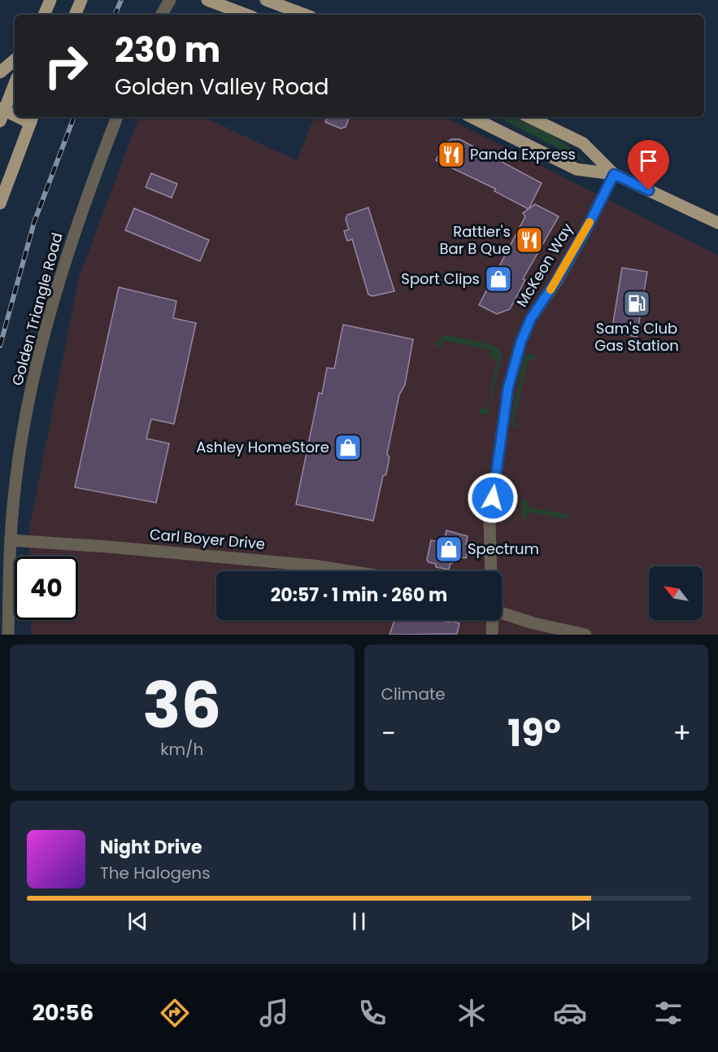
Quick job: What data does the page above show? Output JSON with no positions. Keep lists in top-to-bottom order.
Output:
{
  "streets": {
    "street": ["McKeon Way", "Golden Triangle Road", "Carl Boyer Drive"]
  },
  "crossings": [
    ["Golden Triangle Road", "Carl Boyer Drive"]
  ],
  "places": {
    "restaurant": ["Panda Express", "Rattler's Bar B Que"],
    "shop": ["Sport Clips", "Ashley HomeStore", "Spectrum"],
    "fuel station": ["Sam's Club Gas Station"]
  },
  "north": "top left",
  "page": {
    "turn": ["230 m", "Golden Valley Road"],
    "limit": "40",
    "trip": "20:57 · 1 min · 260 m",
    "tile": [
      ["36", "km/h"],
      "Climate"
    ],
    "heat": ["−", "19°", "+"],
    "song": ["Night Drive", "The Halogens"],
    "tabs": "20:56"
  }
}
